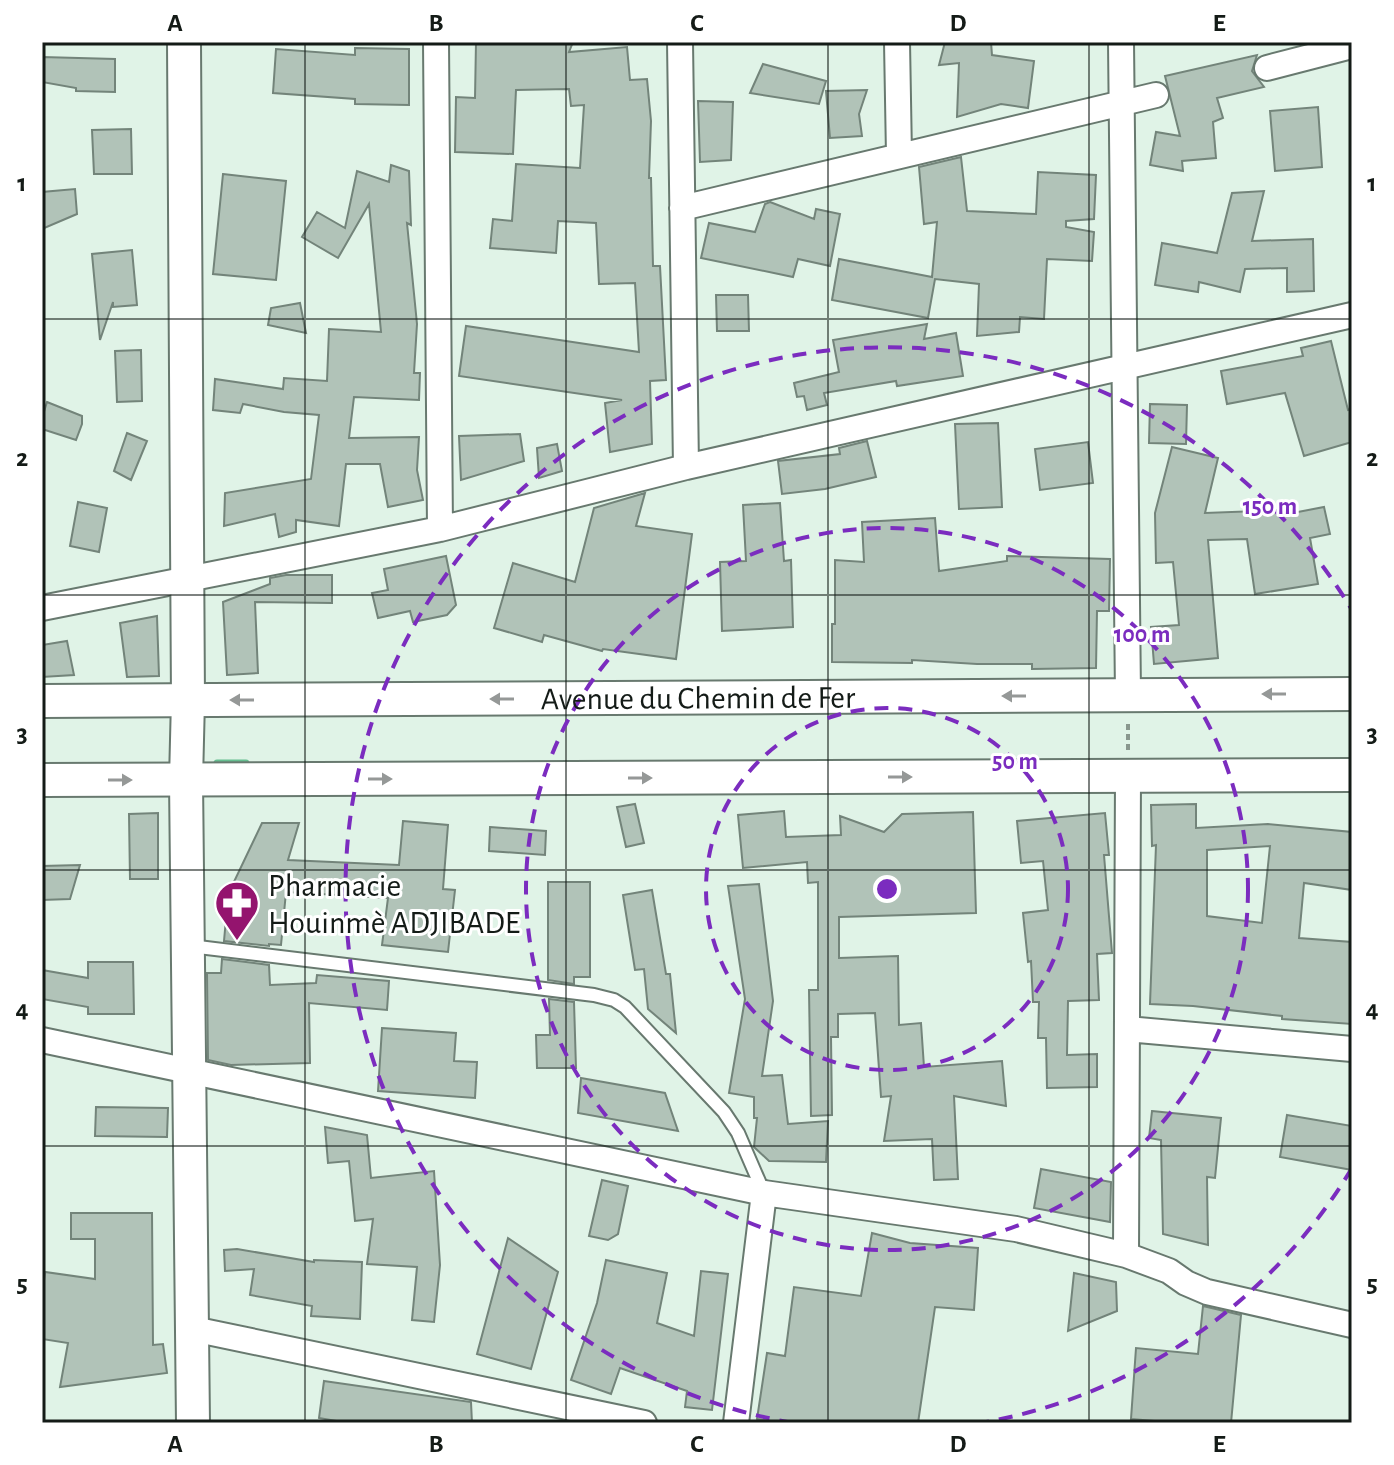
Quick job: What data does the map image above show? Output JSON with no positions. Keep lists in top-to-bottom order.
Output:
{
  "streets": {
    "main road": ["Avenue du Chemin de Fer"]
  },
  "places": {
    "pharmacy": ["Pharmacie Houinmè ADJIBADE"]
  },
  "grid": {
    "columns": [
      "A",
      "B",
      "C",
      "D",
      "E"
    ],
    "rows": [
      "1",
      "2",
      "3",
      "4",
      "5"
    ]
  },
  "rings": ["150 m", "100 m", "50 m"]
}
